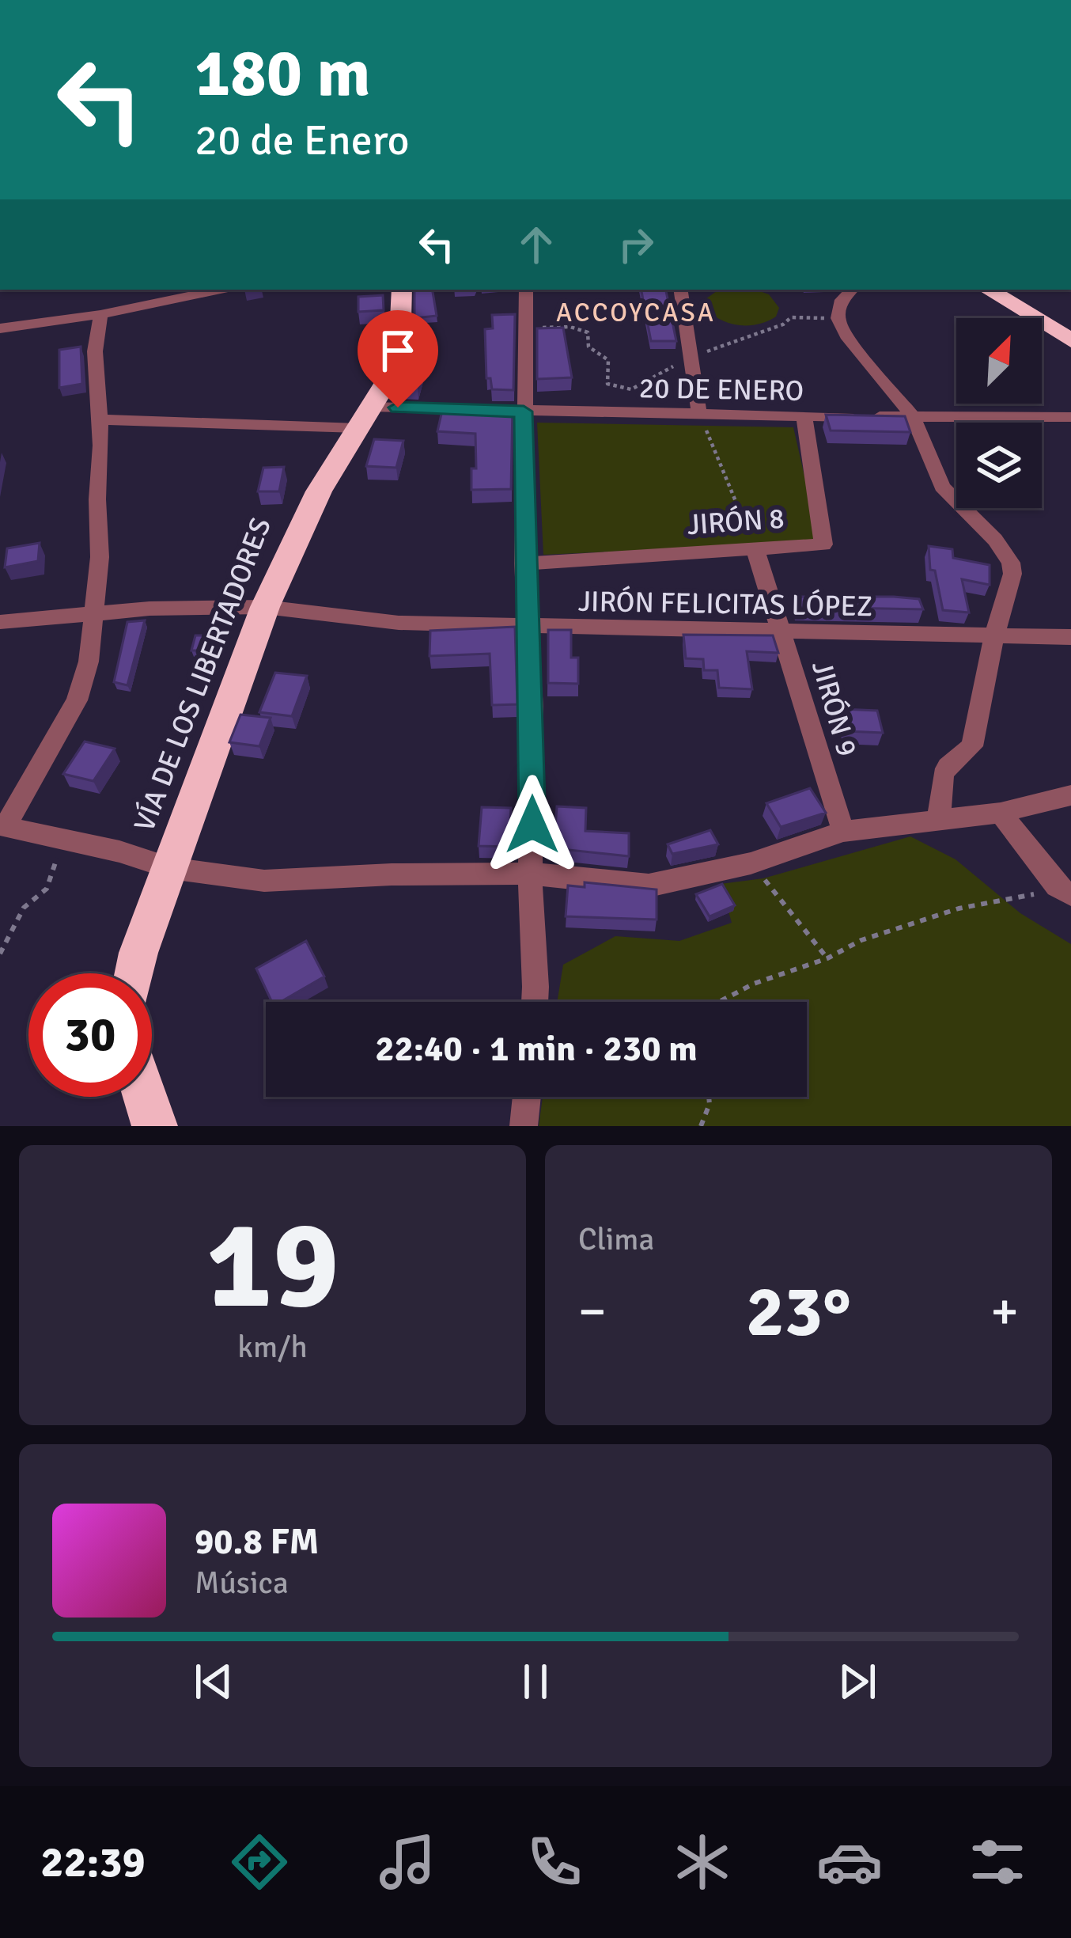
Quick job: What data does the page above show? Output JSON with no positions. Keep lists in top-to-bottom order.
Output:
{
  "streets": {
    "highway": ["VÍA DE LOS LIBERTADORES"],
    "street": [
      "20 DE ENERO",
      "JIRÓN 8",
      "JIRÓN FELICITAS LÓPEZ",
      "JIRÓN 9"
    ]
  },
  "crossings": [
    ["20 DE ENERO", "JIRÓN 8"],
    ["20 DE ENERO", "VÍA DE LOS LIBERTADORES"],
    ["JIRÓN 8", "JIRÓN 9"],
    ["JIRÓN FELICITAS LÓPEZ", "VÍA DE LOS LIBERTADORES"],
    ["JIRÓN FELICITAS LÓPEZ", "JIRÓN 9"]
  ],
  "districts": ["ACCOYCASA"],
  "north": "top right",
  "page": {
    "turn": ["180 m", "20 de Enero"],
    "limit": "30",
    "trip": "22:40 · 1 min · 230 m",
    "tile": [
      ["19", "km/h"],
      "Clima"
    ],
    "heat": ["−", "23°", "+"],
    "song": ["90.8 FM", "Música"],
    "tabs": "22:39"
  }
}
